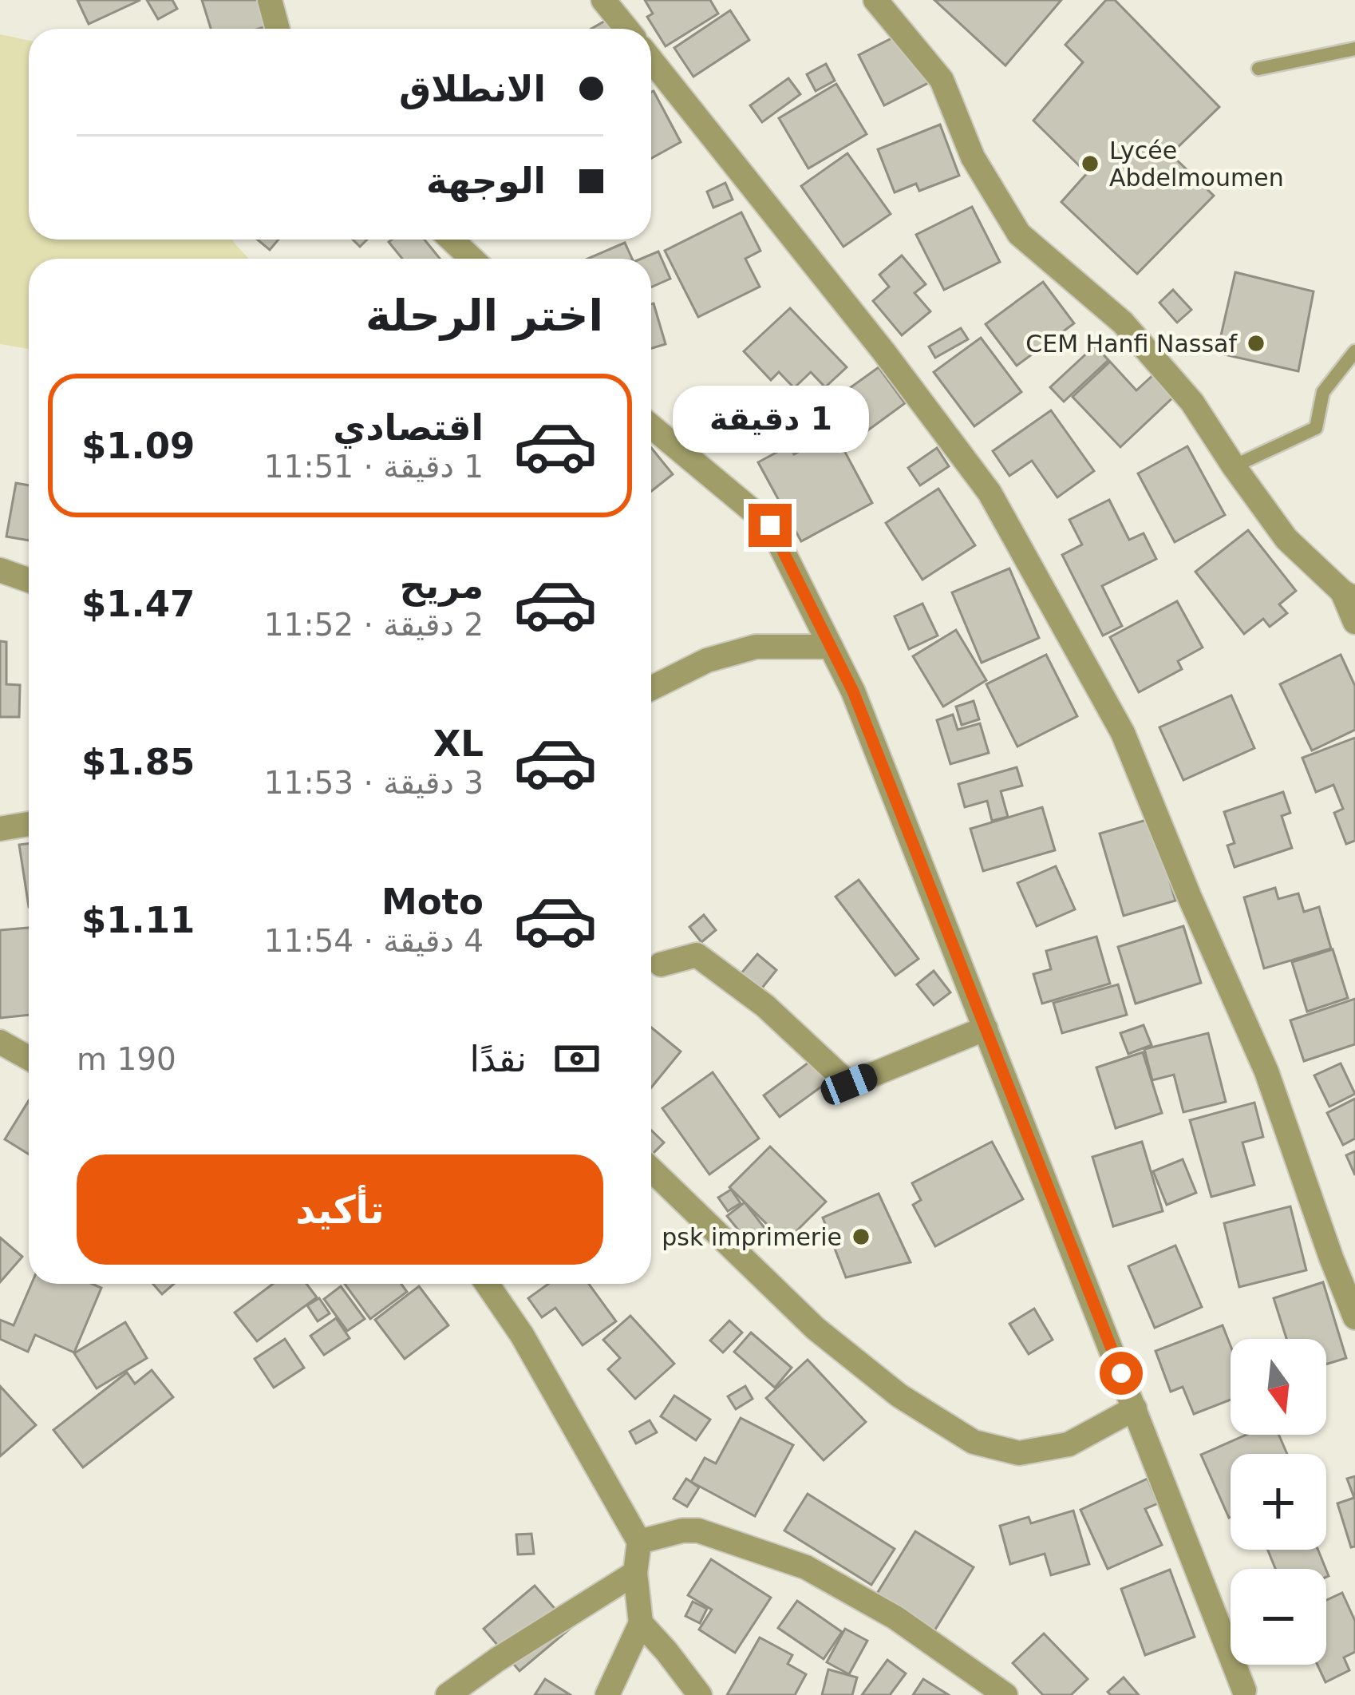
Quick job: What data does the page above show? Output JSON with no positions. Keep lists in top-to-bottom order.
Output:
{
  "places": ["Lycée Abdelmoumen", "CEM Hanfi Nassaf", "psk imprimerie"],
  "north": "bottom",
  "page": {
    "banner": ["الانطلاق", "الوجهة"],
    "heading": "اختر الرحلة",
    "list": [
      {
        "name": "اقتصادي",
        "note": "1 دقيقة · 11:51",
        "value": "$1.09"
      },
      {
        "name": "مريح",
        "note": "2 دقيقة · 11:52",
        "value": "$1.47"
      },
      {
        "name": "XL",
        "note": "3 دقيقة · 11:53",
        "value": "$1.85"
      },
      {
        "name": "Moto",
        "note": "4 دقيقة · 11:54",
        "value": "$1.11"
      }
    ],
    "bubble": "1 دقيقة",
    "pay": ["نقدًا", "190 m"],
    "buttons": "تأكيد",
    "map_buttons": ["+", "−"]
  }
}
